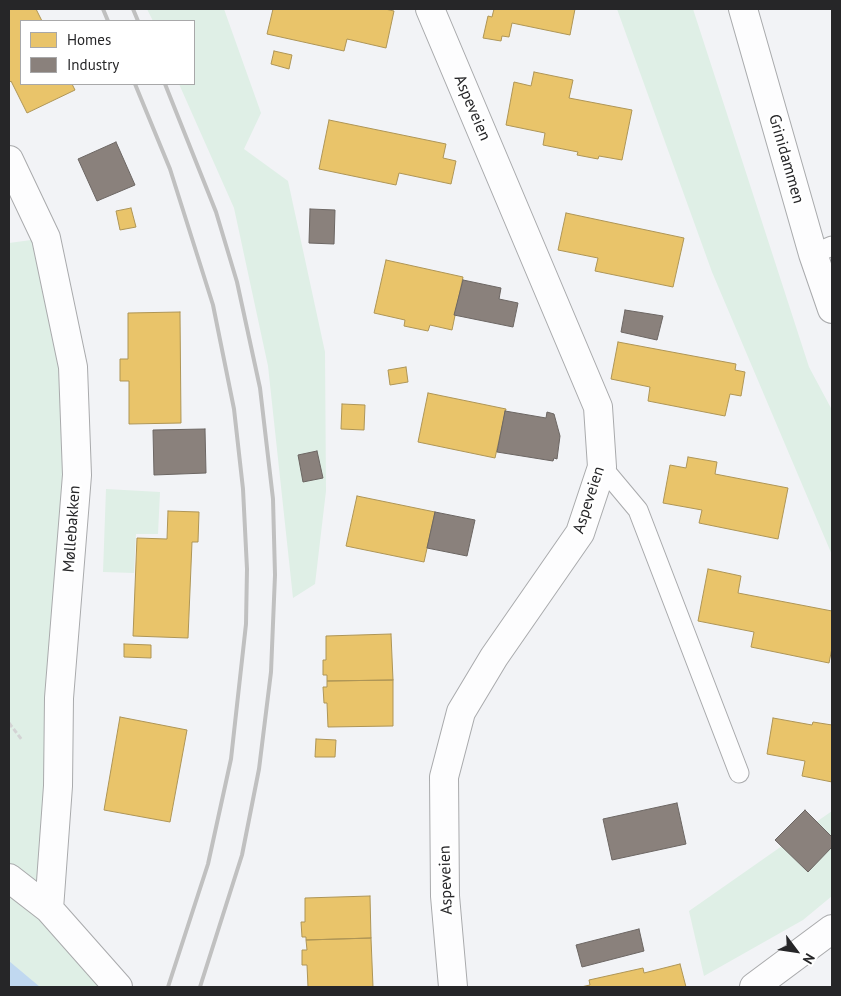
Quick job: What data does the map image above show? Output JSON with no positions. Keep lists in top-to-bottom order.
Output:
{
  "streets": {
    "street": ["Aspeveien", "Grinidammen", "Møllebakken"]
  },
  "legend": ["Homes", "Industry"],
  "north": "bottom right"
}
